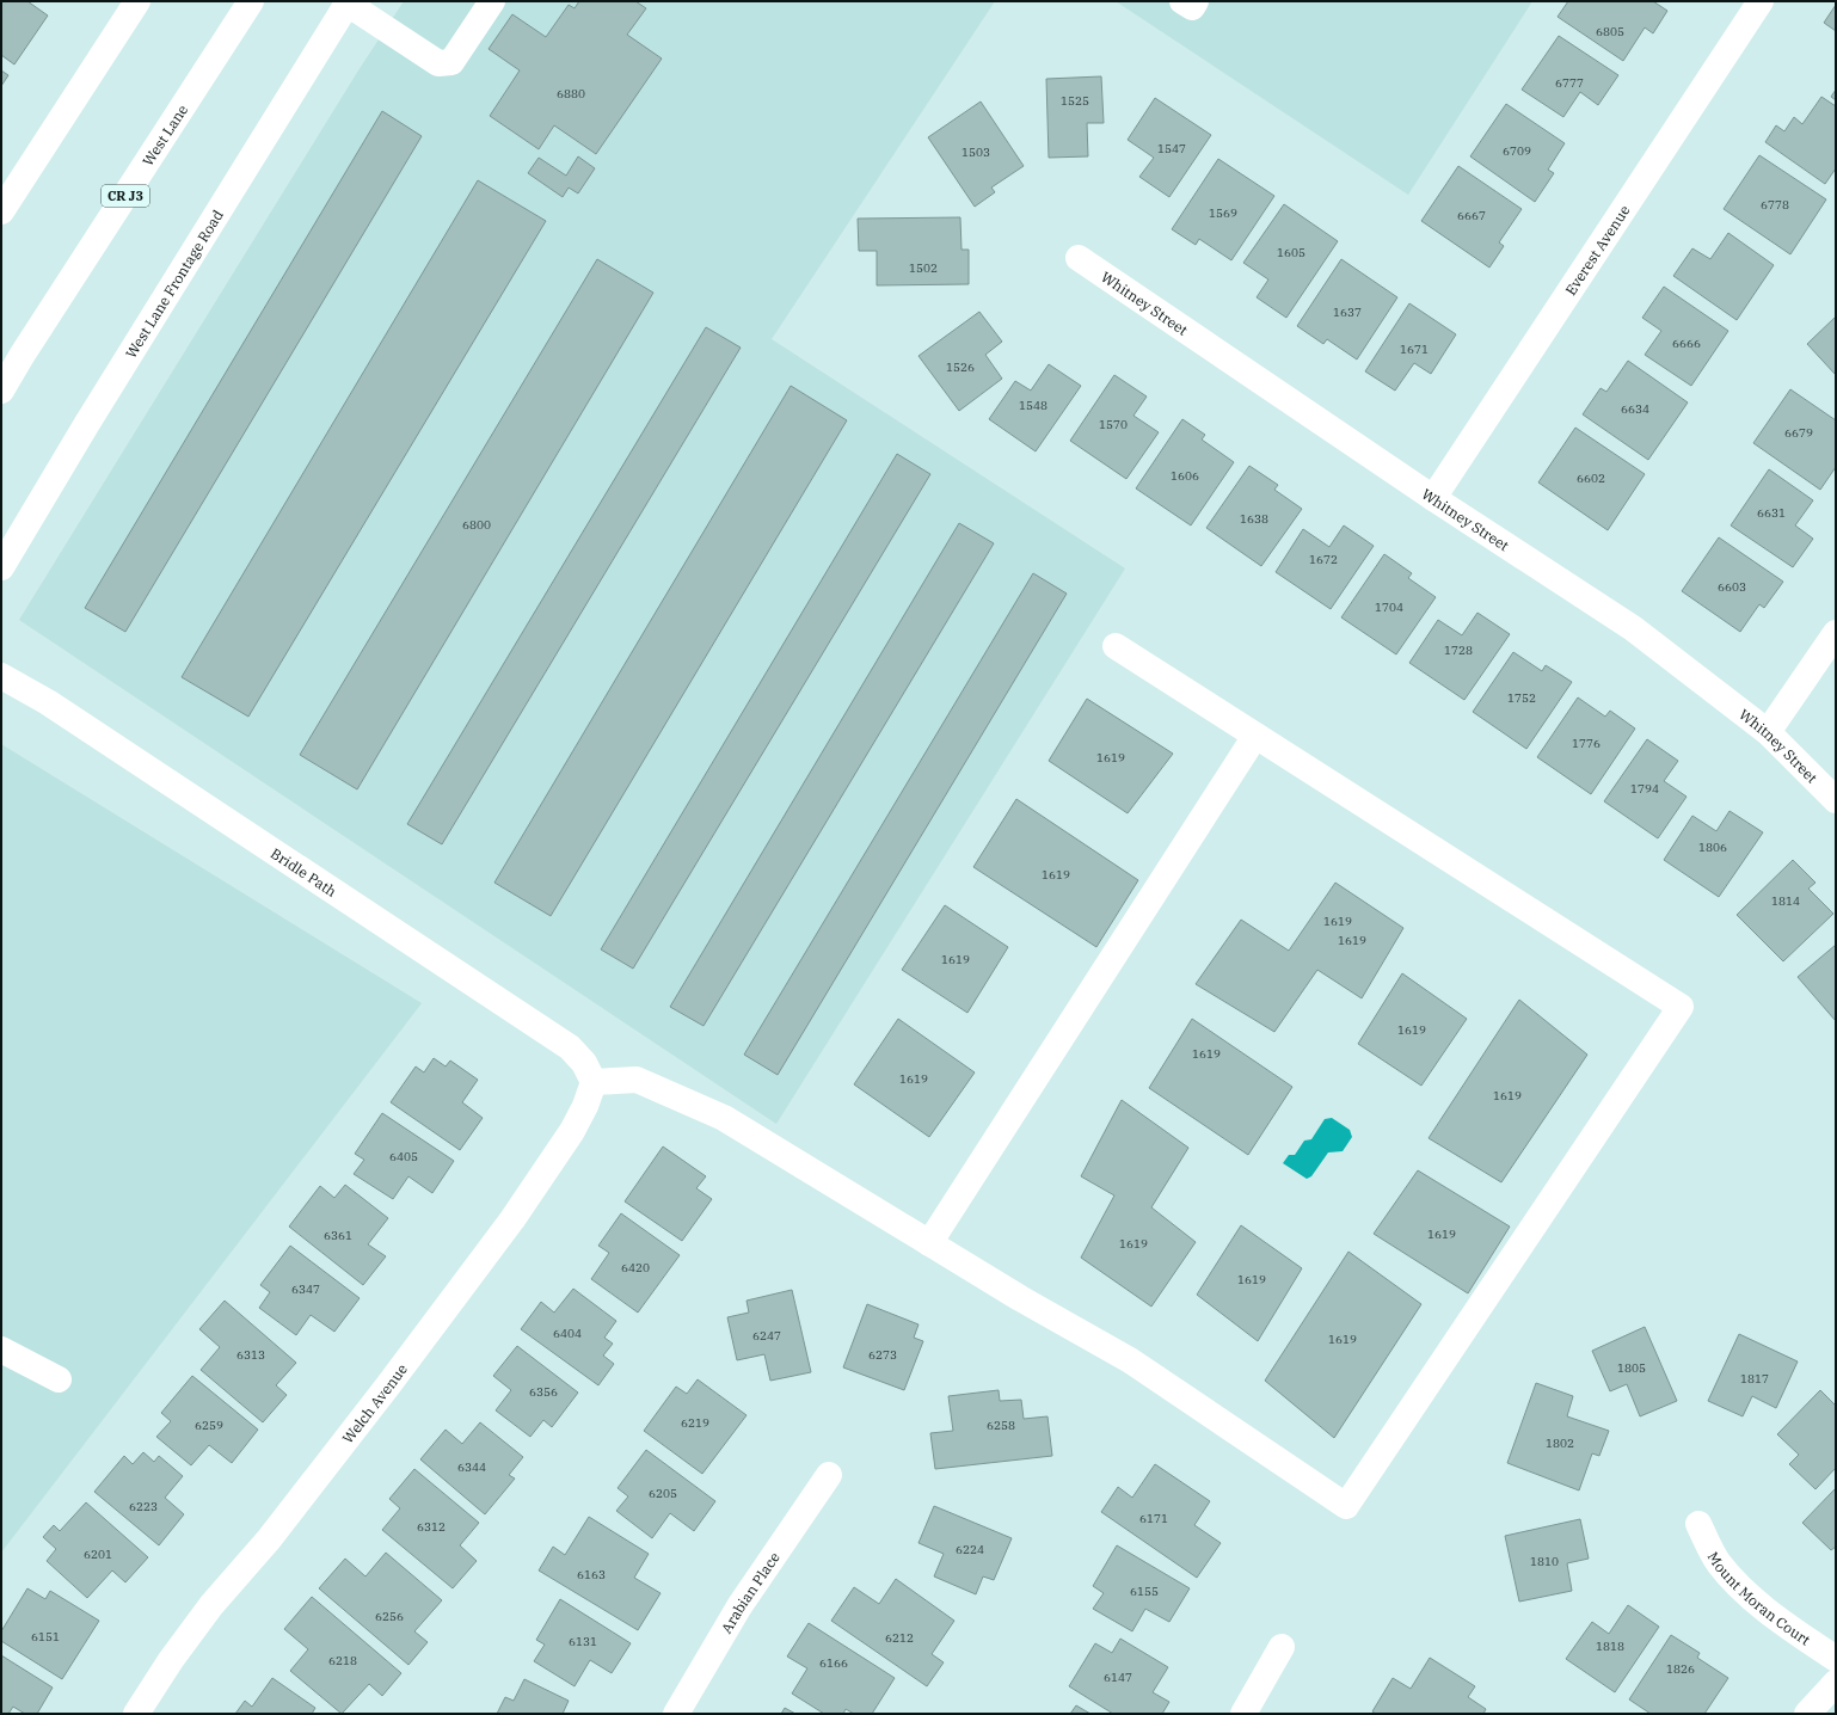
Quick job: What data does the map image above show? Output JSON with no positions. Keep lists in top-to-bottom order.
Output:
{
  "streets": {
    "street": [
      "West Lane",
      "CR J3",
      "Everest Avenue",
      "West Lane Frontage Road",
      "Whitney Street",
      "Bridle Path",
      "Welch Avenue",
      "Arabian Place",
      "Mount Moran Court"
    ]
  },
  "crossings": [
    ["Everest Avenue", "Whitney Street"],
    ["Bridle Path", "Welch Avenue"]
  ],
  "house_numbers": [
    "6805",
    "6777",
    "6880",
    "1525",
    "1547",
    "6709",
    "1503",
    "6778",
    "1569",
    "6667",
    "1605",
    "1502",
    "1637",
    "6666",
    "1671",
    "1526",
    "1548",
    "6634",
    "1570",
    "6679",
    "1606",
    "6602",
    "6631",
    "1638",
    "6800",
    "1672",
    "6603",
    "1704",
    "1728",
    "1752",
    "1776",
    "1619",
    "1794",
    "1806",
    "1619",
    "1814",
    "1619",
    "1619",
    "1619",
    "1619",
    "1619",
    "1619",
    "1619",
    "6405",
    "1619",
    "6361",
    "1619",
    "6420",
    "1619",
    "6347",
    "6404",
    "6247",
    "1619",
    "6313",
    "6273",
    "1805",
    "1817",
    "6356",
    "6219",
    "6259",
    "6258",
    "1802",
    "6344",
    "6205",
    "6223",
    "6171",
    "6312",
    "6224",
    "6201",
    "1810",
    "6163",
    "6155",
    "6256",
    "6151",
    "6212",
    "6131",
    "1818",
    "6218",
    "6166",
    "1826",
    "6147"
  ]
}
